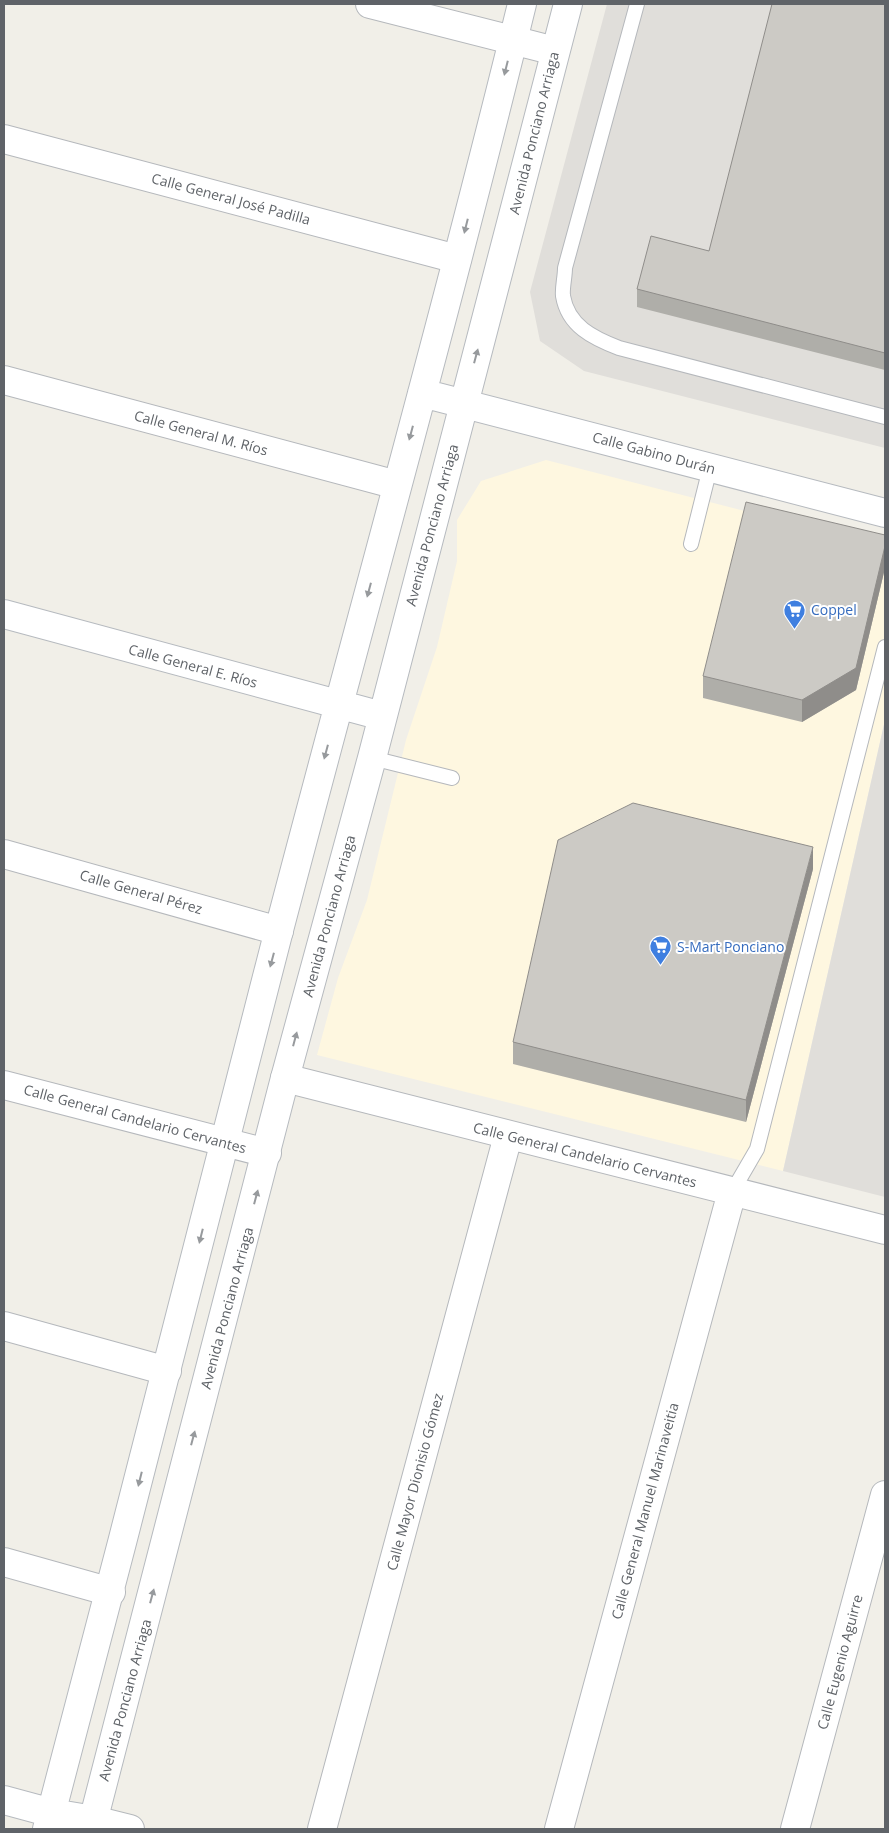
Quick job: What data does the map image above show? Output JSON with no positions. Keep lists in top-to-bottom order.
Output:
{
  "streets": {
    "street": [
      "Avenida Ponciano Arriaga",
      "Calle General José Padilla",
      "Calle General M. Ríos",
      "Calle Gabino Durán",
      "Calle General E. Ríos",
      "Calle General Pérez",
      "Calle General Candelario Cervantes",
      "Calle Mayor Dionisio Gómez",
      "Calle General Manuel Marinaveitia",
      "Calle Eugenio Aguirre"
    ]
  },
  "crossings": [
    ["Avenida Ponciano Arriaga", "Calle Gabino Durán"],
    ["Avenida Ponciano Arriaga", "Calle General E. Ríos"],
    ["Avenida Ponciano Arriaga", "Calle General Candelario Cervantes"],
    ["Calle General Candelario Cervantes", "Calle Mayor Dionisio Gómez"],
    ["Calle General Candelario Cervantes", "Calle General Manuel Marinaveitia"]
  ],
  "places": {
    "supermarket": ["Coppel", "S-Mart Ponciano"]
  }
}
